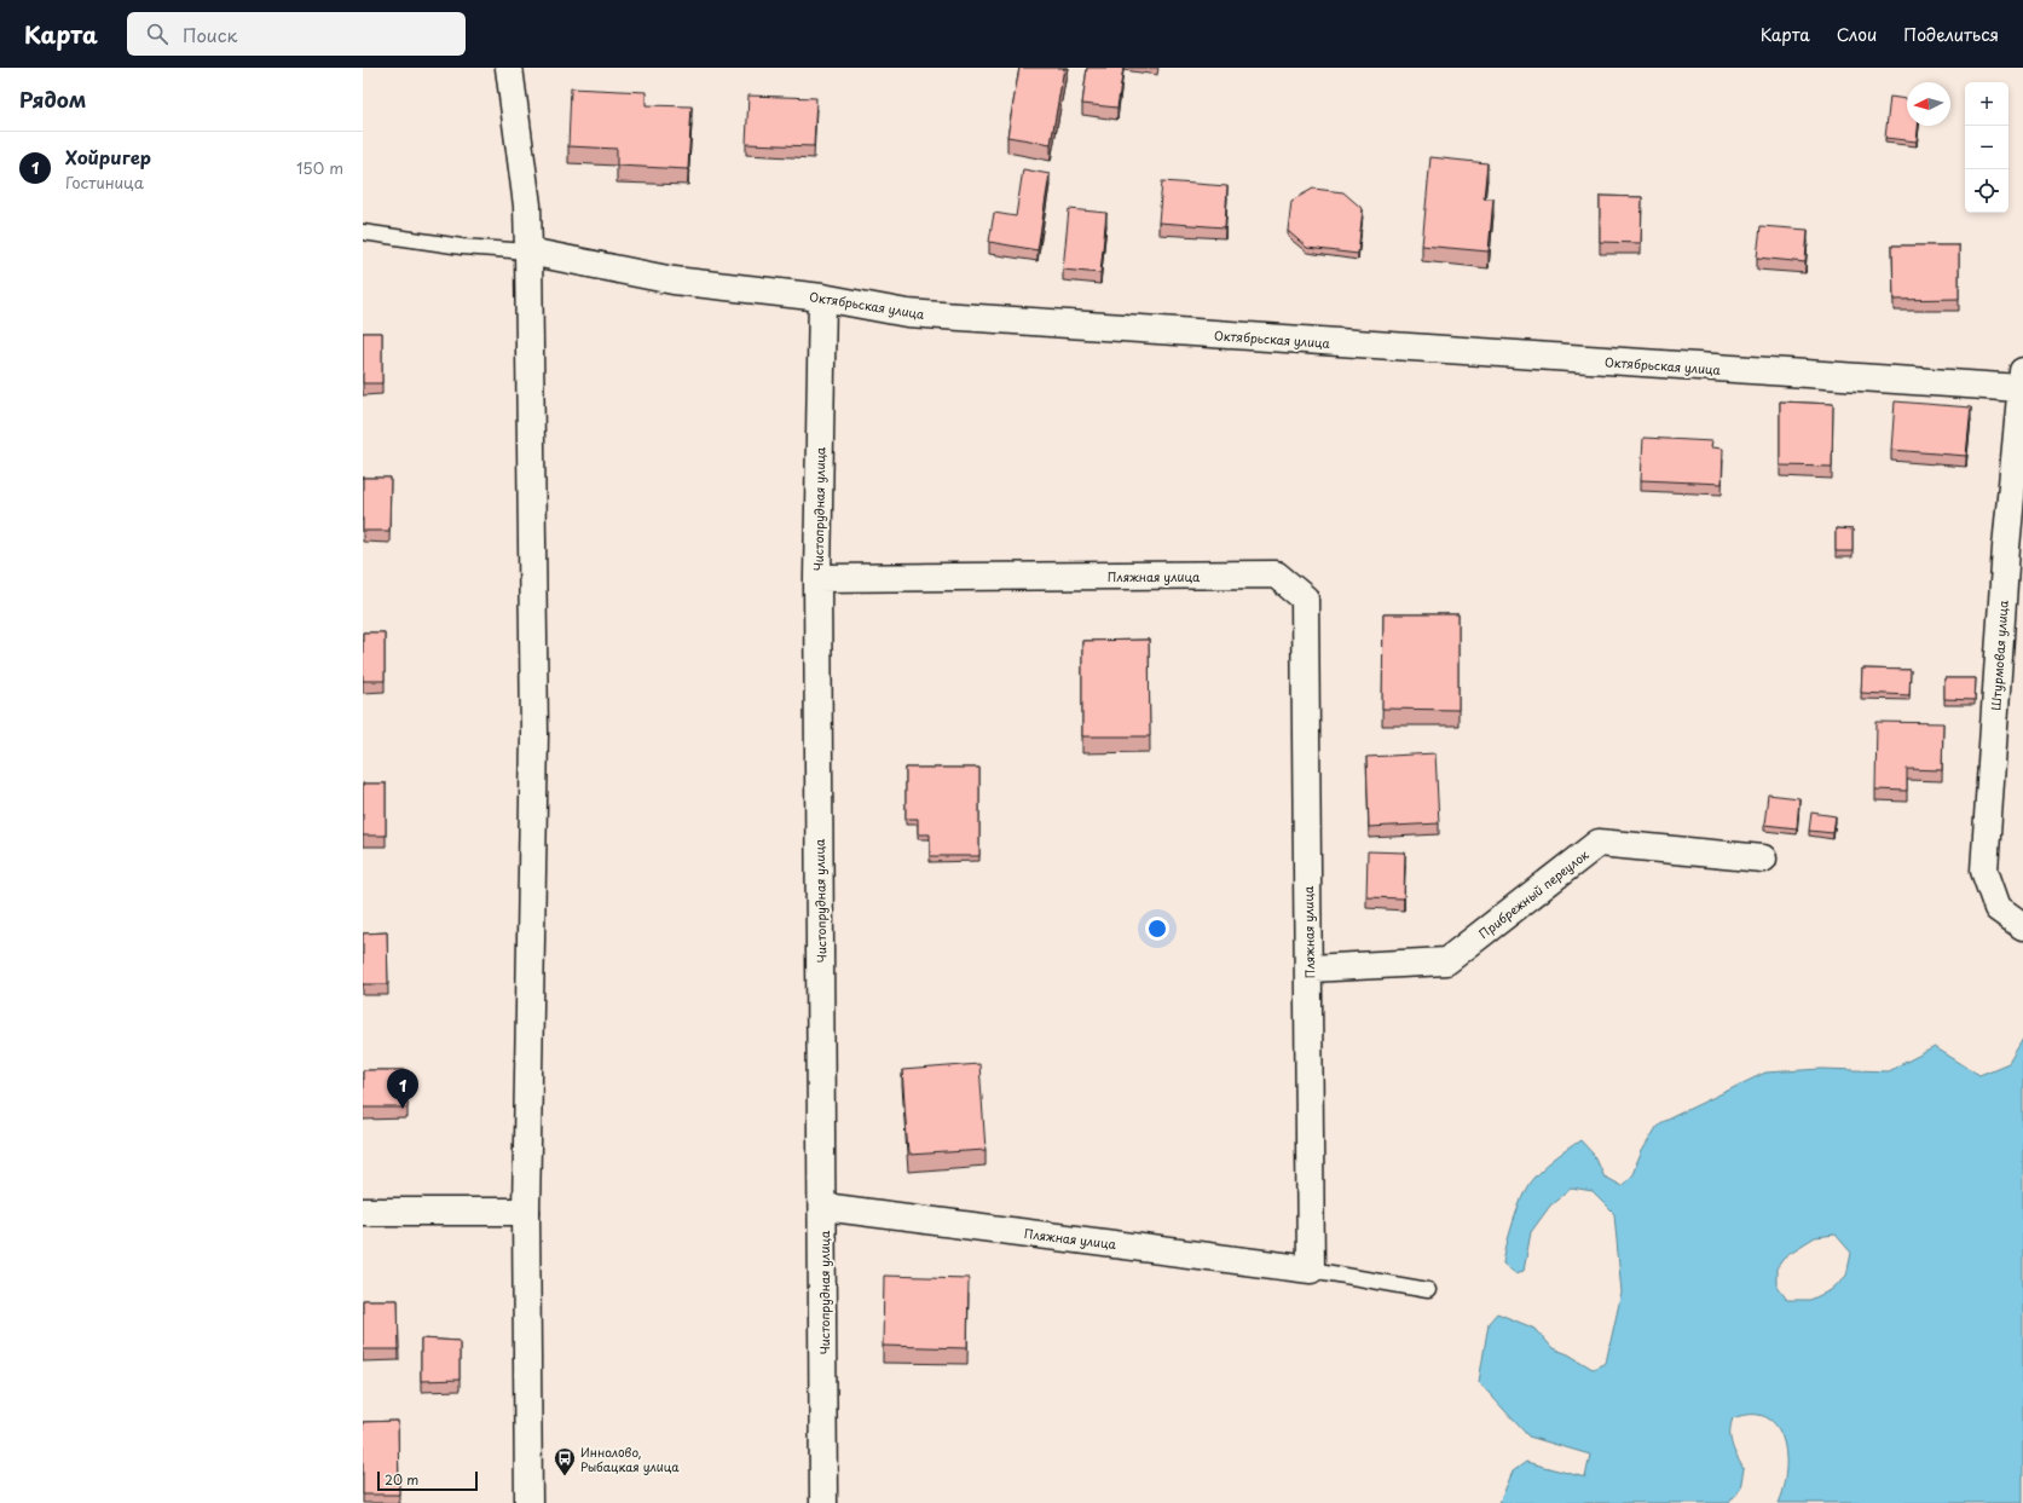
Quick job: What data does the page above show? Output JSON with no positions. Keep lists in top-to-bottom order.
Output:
{
  "streets": {
    "street": [
      "Октябрьская улица",
      "Чистопрудная улица",
      "Пляжная улица",
      "Штурмовая улица",
      "Прибрежный переулок"
    ]
  },
  "crossings": [
    ["Октябрьская улица", "Чистопрудная улица"],
    ["Октябрьская улица", "Штурмовая улица"],
    ["Чистопрудная улица", "Пляжная улица"],
    ["Пляжная улица", "Прибрежный переулок"]
  ],
  "places": {
    "bus stop": ["Иннолово, Рыбацкая улица"]
  },
  "scale_bar": "20 m",
  "north": "left",
  "page": {
    "header": "Карта",
    "search": "Поиск",
    "nav": ["Карта", "Слои", "Поделиться"],
    "heading": "Рядом",
    "map_buttons": ["+", "−"],
    "list": [
      {
        "mark": "1",
        "name": "Хойригер",
        "note": "Гостиница",
        "value": "150 m"
      }
    ],
    "pins": "1",
    "scale": "20 m"
  }
}
